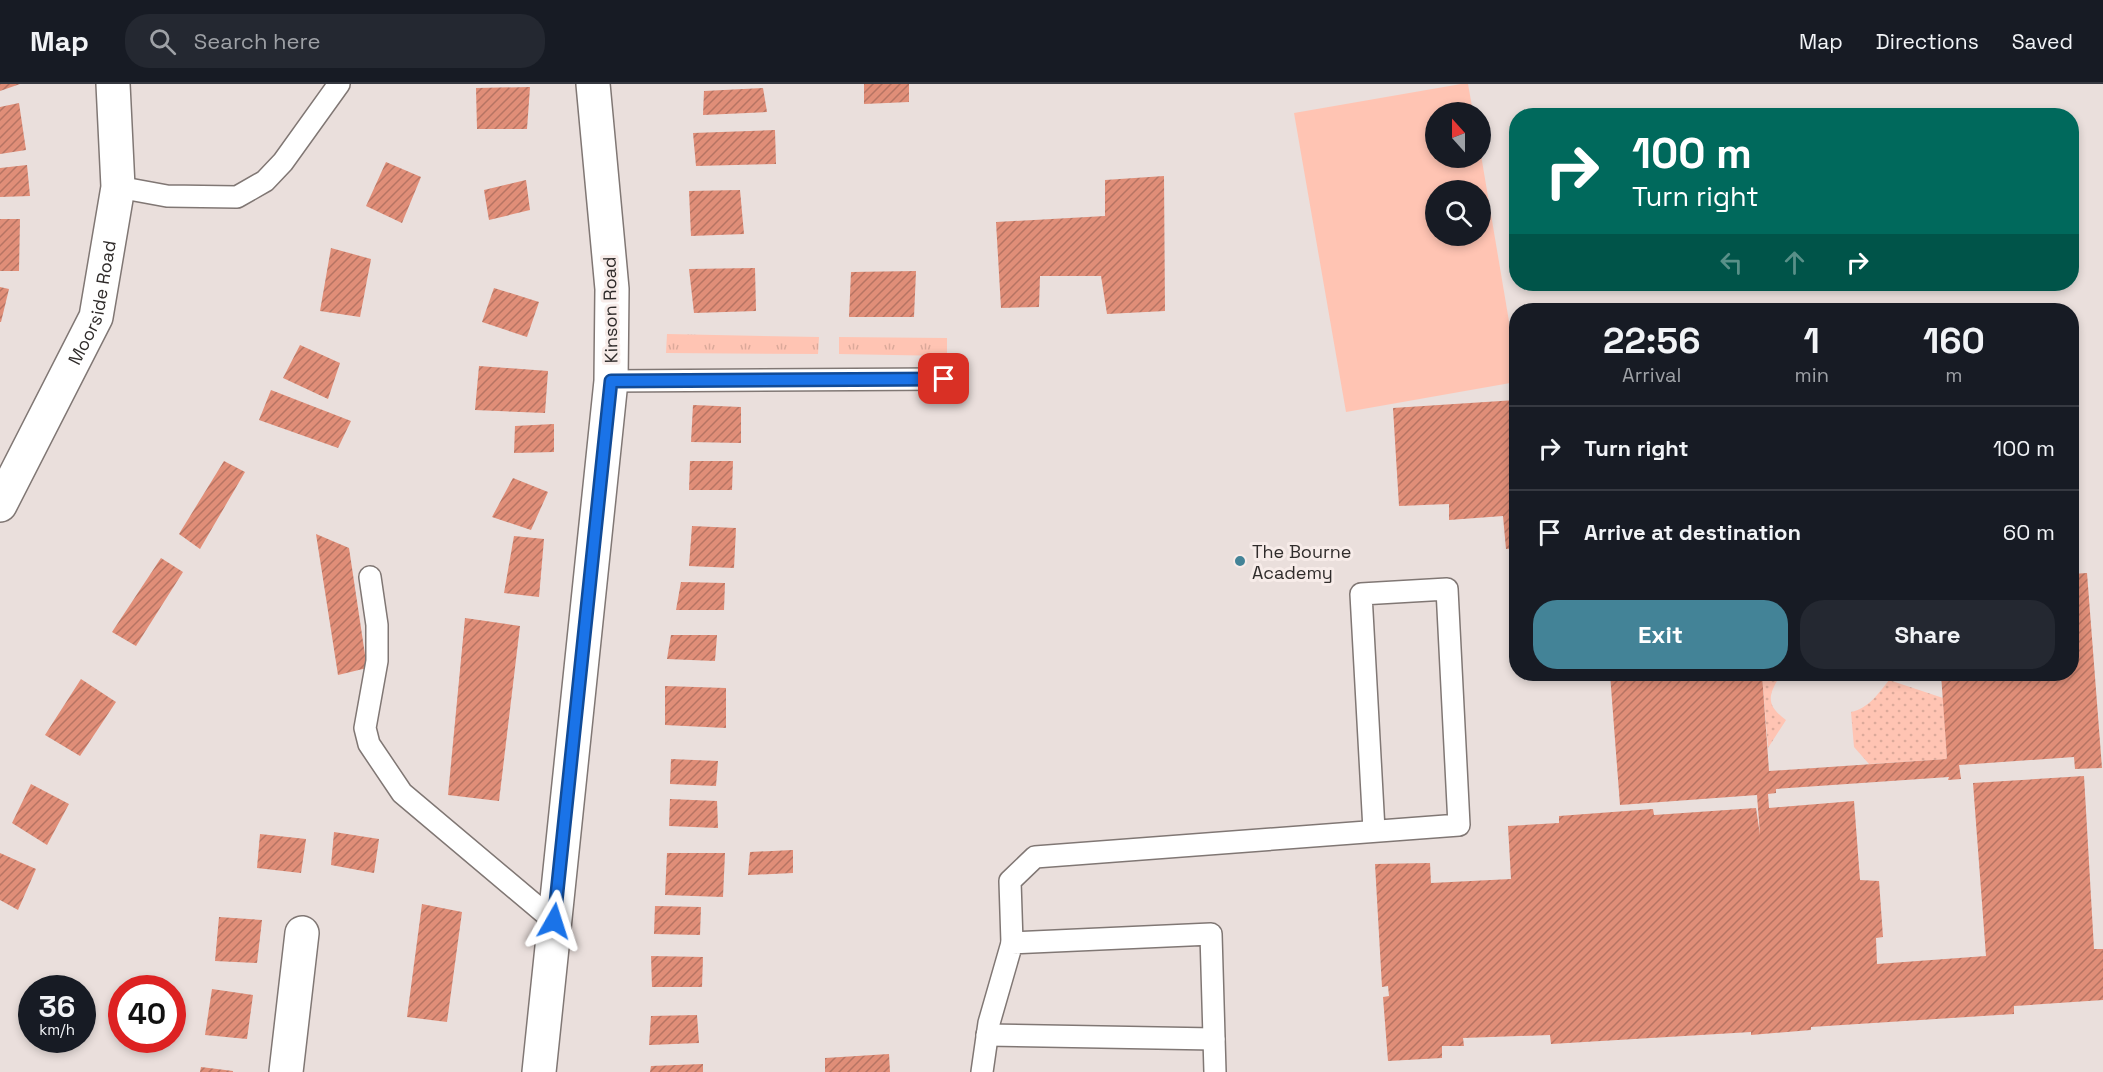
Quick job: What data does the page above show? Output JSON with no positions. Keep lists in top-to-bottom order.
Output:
{
  "streets": {
    "street": ["Moorside Road", "Kinson Road"]
  },
  "places": ["The Bourne Academy"],
  "north": "top",
  "page": {
    "header": "Map",
    "search": "Search here",
    "nav": ["Map", "Directions", "Saved"],
    "turn": ["100 m", "Turn right"],
    "eta": [
      "22:56",
      "Arrival",
      "1",
      "min",
      "160",
      "m"
    ],
    "list": [
      {
        "name": "Turn right",
        "value": "100 m"
      },
      {
        "name": "Arrive at destination",
        "value": "60 m"
      }
    ],
    "buttons": ["Exit", "Share"],
    "speed": "36 km/h",
    "limit": "40"
  }
}
